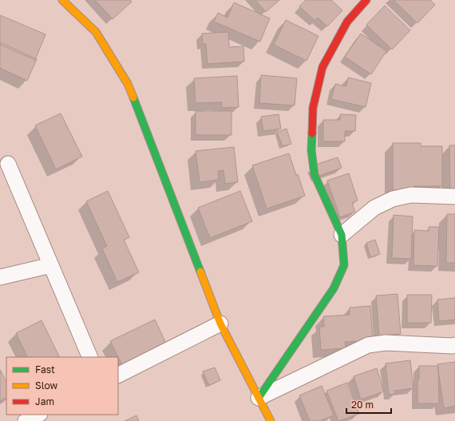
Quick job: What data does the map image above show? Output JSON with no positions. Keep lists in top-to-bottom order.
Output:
{
  "legend": ["Fast", "Slow", "Jam"],
  "scale_bar": "20 m"
}
